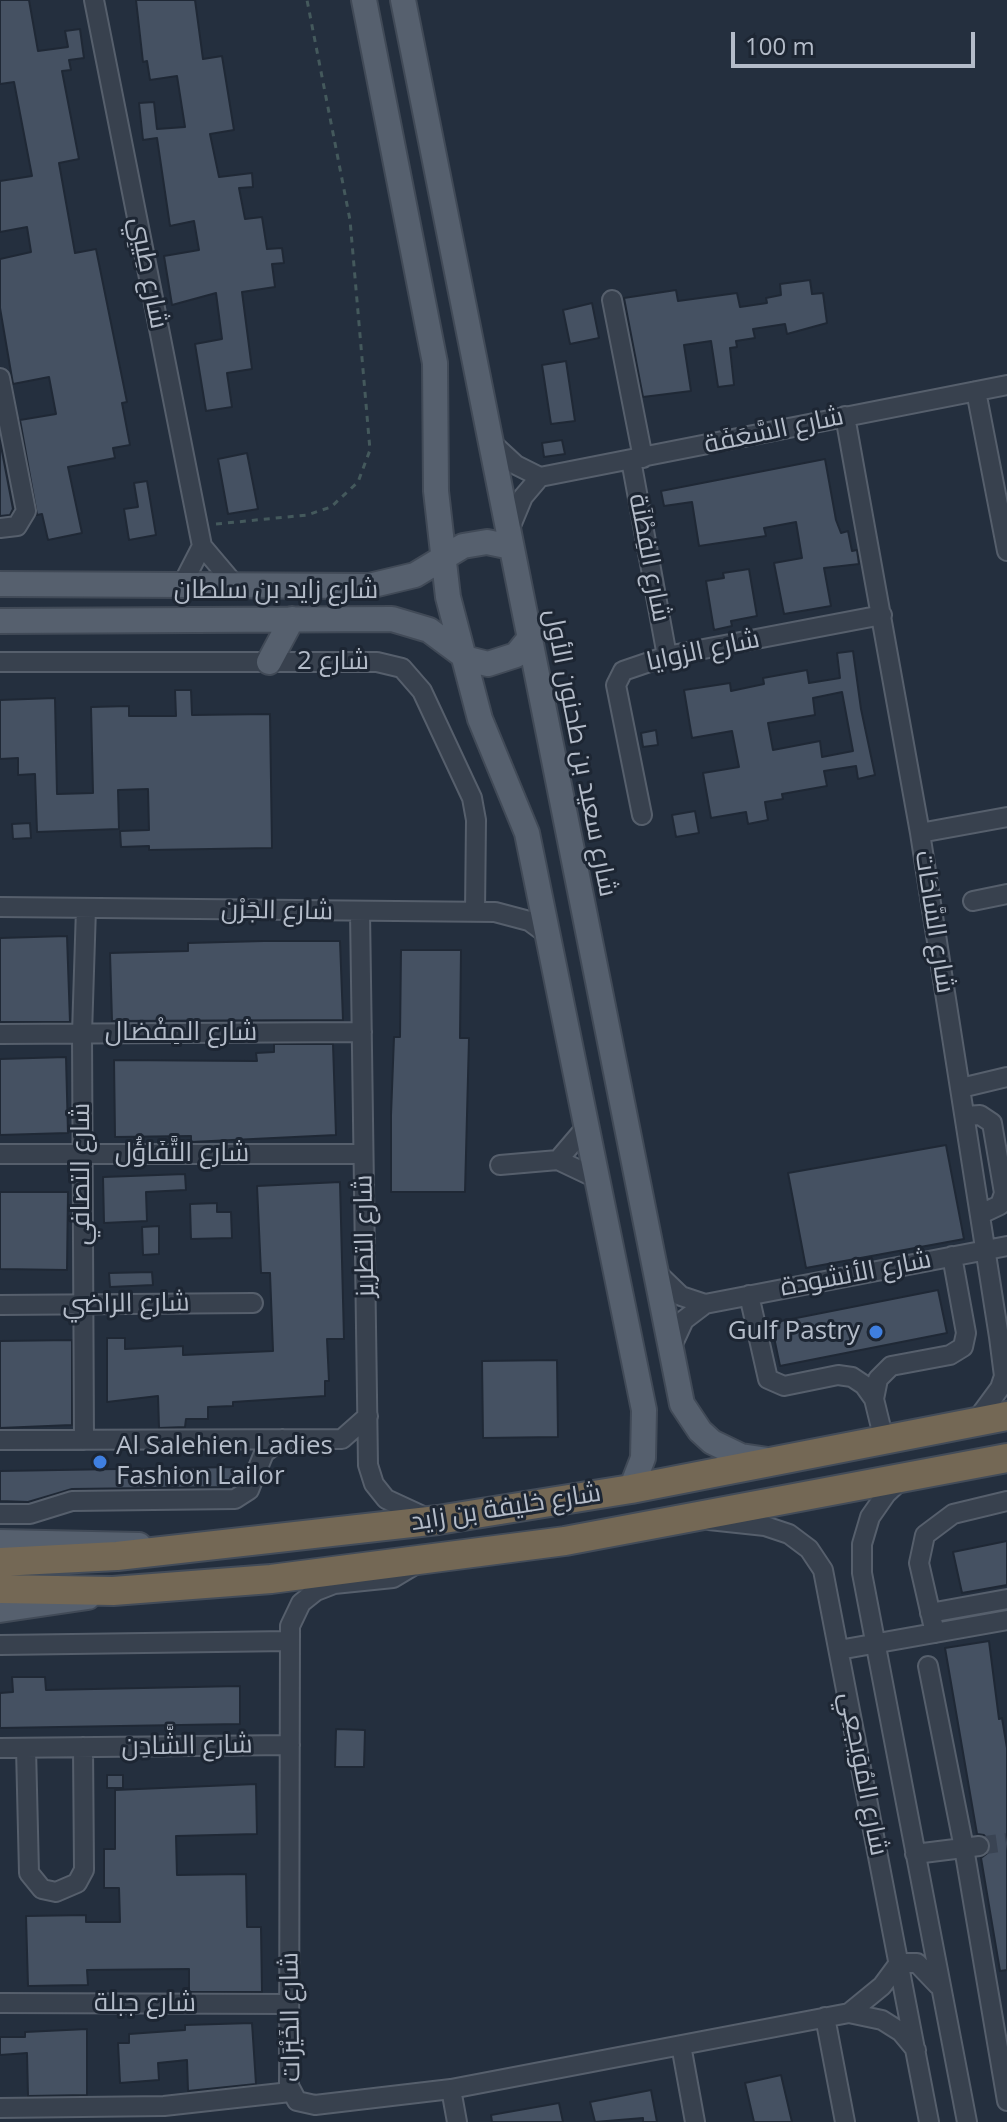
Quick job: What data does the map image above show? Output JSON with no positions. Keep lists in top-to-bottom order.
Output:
{
  "streets": {
    "highway": ["شارع خليفة بن زايد"],
    "main road": ["شارع زايد بن سلطان", "شارع سعيد بن طحنون الأول"],
    "street": [
      "شارع طِيبِي",
      "شارع السَّعَفَة",
      "شارع الفِطْنَة",
      "شارع الزوايا",
      "شارع 2",
      "شارع الجَرْن",
      "شارع السَّاحَات",
      "شارع المِفْضال",
      "شارع التَّفَاؤُل",
      "شارع التصافي",
      "شارع التطريز",
      "شارع الأنشودة",
      "شارع الراضي",
      "شارع الشَّادِن",
      "شارع المُوَيجعِي",
      "شارع جبلة",
      "شارع الخَيْرَات"
    ]
  },
  "crossings": [
    ["شارع طِيبِي", "شارع زايد بن سلطان"],
    ["شارع السَّعَفَة", "شارع الفِطْنَة"],
    ["شارع السَّعَفَة", "شارع السَّاحَات"],
    ["شارع الفِطْنَة", "شارع الزوايا"],
    ["شارع زايد بن سلطان", "شارع سعيد بن طحنون الأول"],
    ["شارع الزوايا", "شارع السَّاحَات"],
    ["شارع 2", "شارع الجَرْن"],
    ["شارع سعيد بن طحنون الأول", "شارع خليفة بن زايد"],
    ["شارع الجَرْن", "شارع التصافي"],
    ["شارع الجَرْن", "شارع التطريز"],
    ["شارع السَّاحَات", "شارع الأنشودة"],
    ["شارع السَّاحَات", "شارع خليفة بن زايد"],
    ["شارع المِفْضال", "شارع التصافي"],
    ["شارع المِفْضال", "شارع التطريز"],
    ["شارع التَّفَاؤُل", "شارع التصافي"],
    ["شارع التَّفَاؤُل", "شارع التطريز"],
    ["شارع التصافي", "شارع الراضي"],
    ["شارع التطريز", "شارع خليفة بن زايد"],
    ["شارع خليفة بن زايد", "شارع المُوَيجعِي"],
    ["شارع خليفة بن زايد", "شارع الخَيْرَات"],
    ["شارع الشَّادِن", "شارع الخَيْرَات"],
    ["شارع المُوَيجعِي", "شارع الخَيْرَات"],
    ["شارع جبلة", "شارع الخَيْرَات"]
  ],
  "places": ["Gulf Pastry", "Al Salehien Ladies Fashion Lailor"],
  "scale_bar": "100 m"
}
